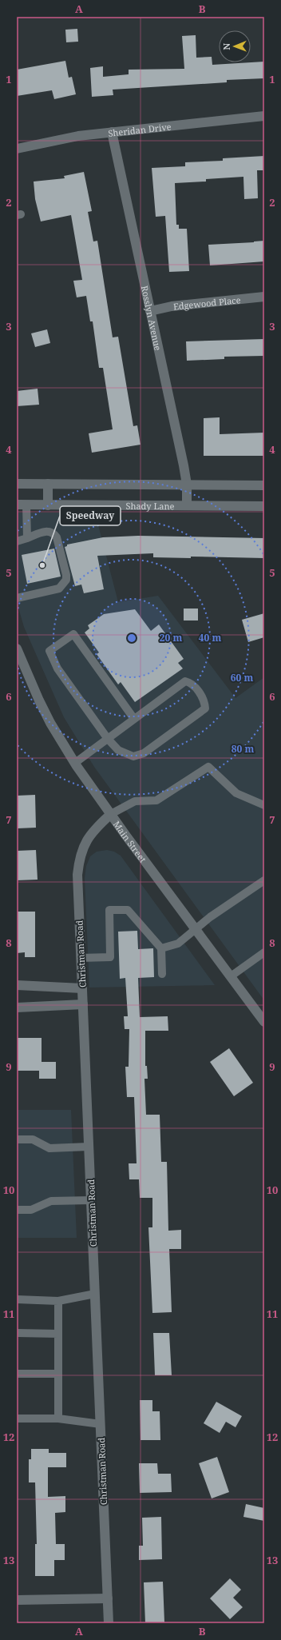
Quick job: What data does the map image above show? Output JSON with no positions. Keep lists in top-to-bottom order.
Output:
{
  "streets": {
    "street": [
      "Sheridan Drive",
      "Edgewood Place",
      "Rosslyn Avenue",
      "Shady Lane",
      "Main Street",
      "Christman Road"
    ]
  },
  "crossings": [
    ["Sheridan Drive", "Rosslyn Avenue"],
    ["Edgewood Place", "Rosslyn Avenue"],
    ["Rosslyn Avenue", "Shady Lane"],
    ["Main Street", "Christman Road"]
  ],
  "places": ["Speedway"],
  "north": "left",
  "grid": {
    "columns": ["A", "B"],
    "rows": [
      "1",
      "2",
      "3",
      "4",
      "5",
      "6",
      "7",
      "8",
      "9",
      "10",
      "11",
      "12",
      "13"
    ]
  },
  "rings": [
    "20 m",
    "40 m",
    "60 m",
    "80 m"
  ]
}
